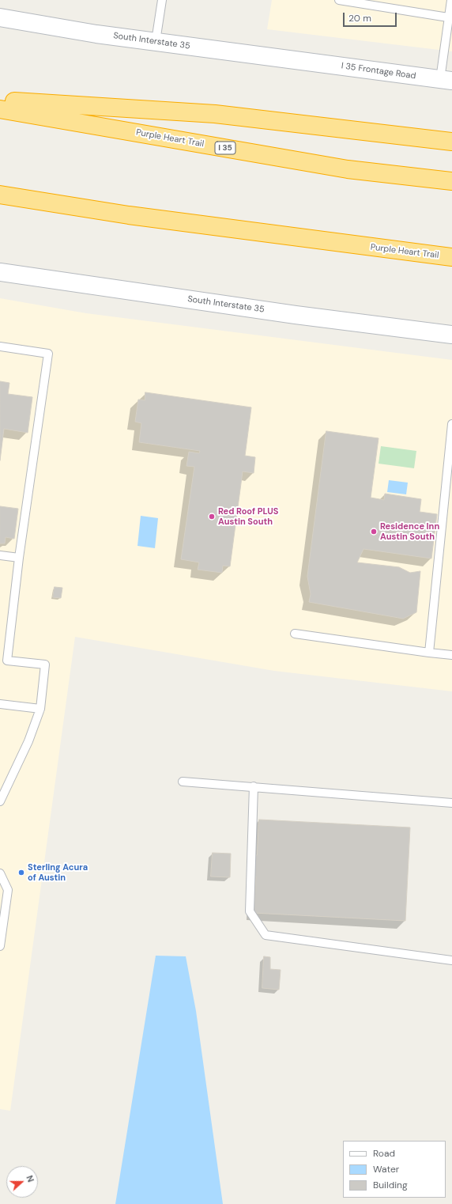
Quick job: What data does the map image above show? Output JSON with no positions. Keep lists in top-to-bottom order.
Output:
{
  "streets": {
    "highway": ["Purple Heart Trail", "I 35"],
    "main road": ["South Interstate 35", "I 35 Frontage Road"]
  },
  "crossings": [
    ["South Interstate 35", "I 35 Frontage Road"]
  ],
  "places": ["Red Roof PLUS Austin South", "Residence Inn Austin South", "Sterling Acura of Austin"],
  "legend": ["Road", "Water", "Building"],
  "scale_bar": "20 m",
  "north": "right"
}
